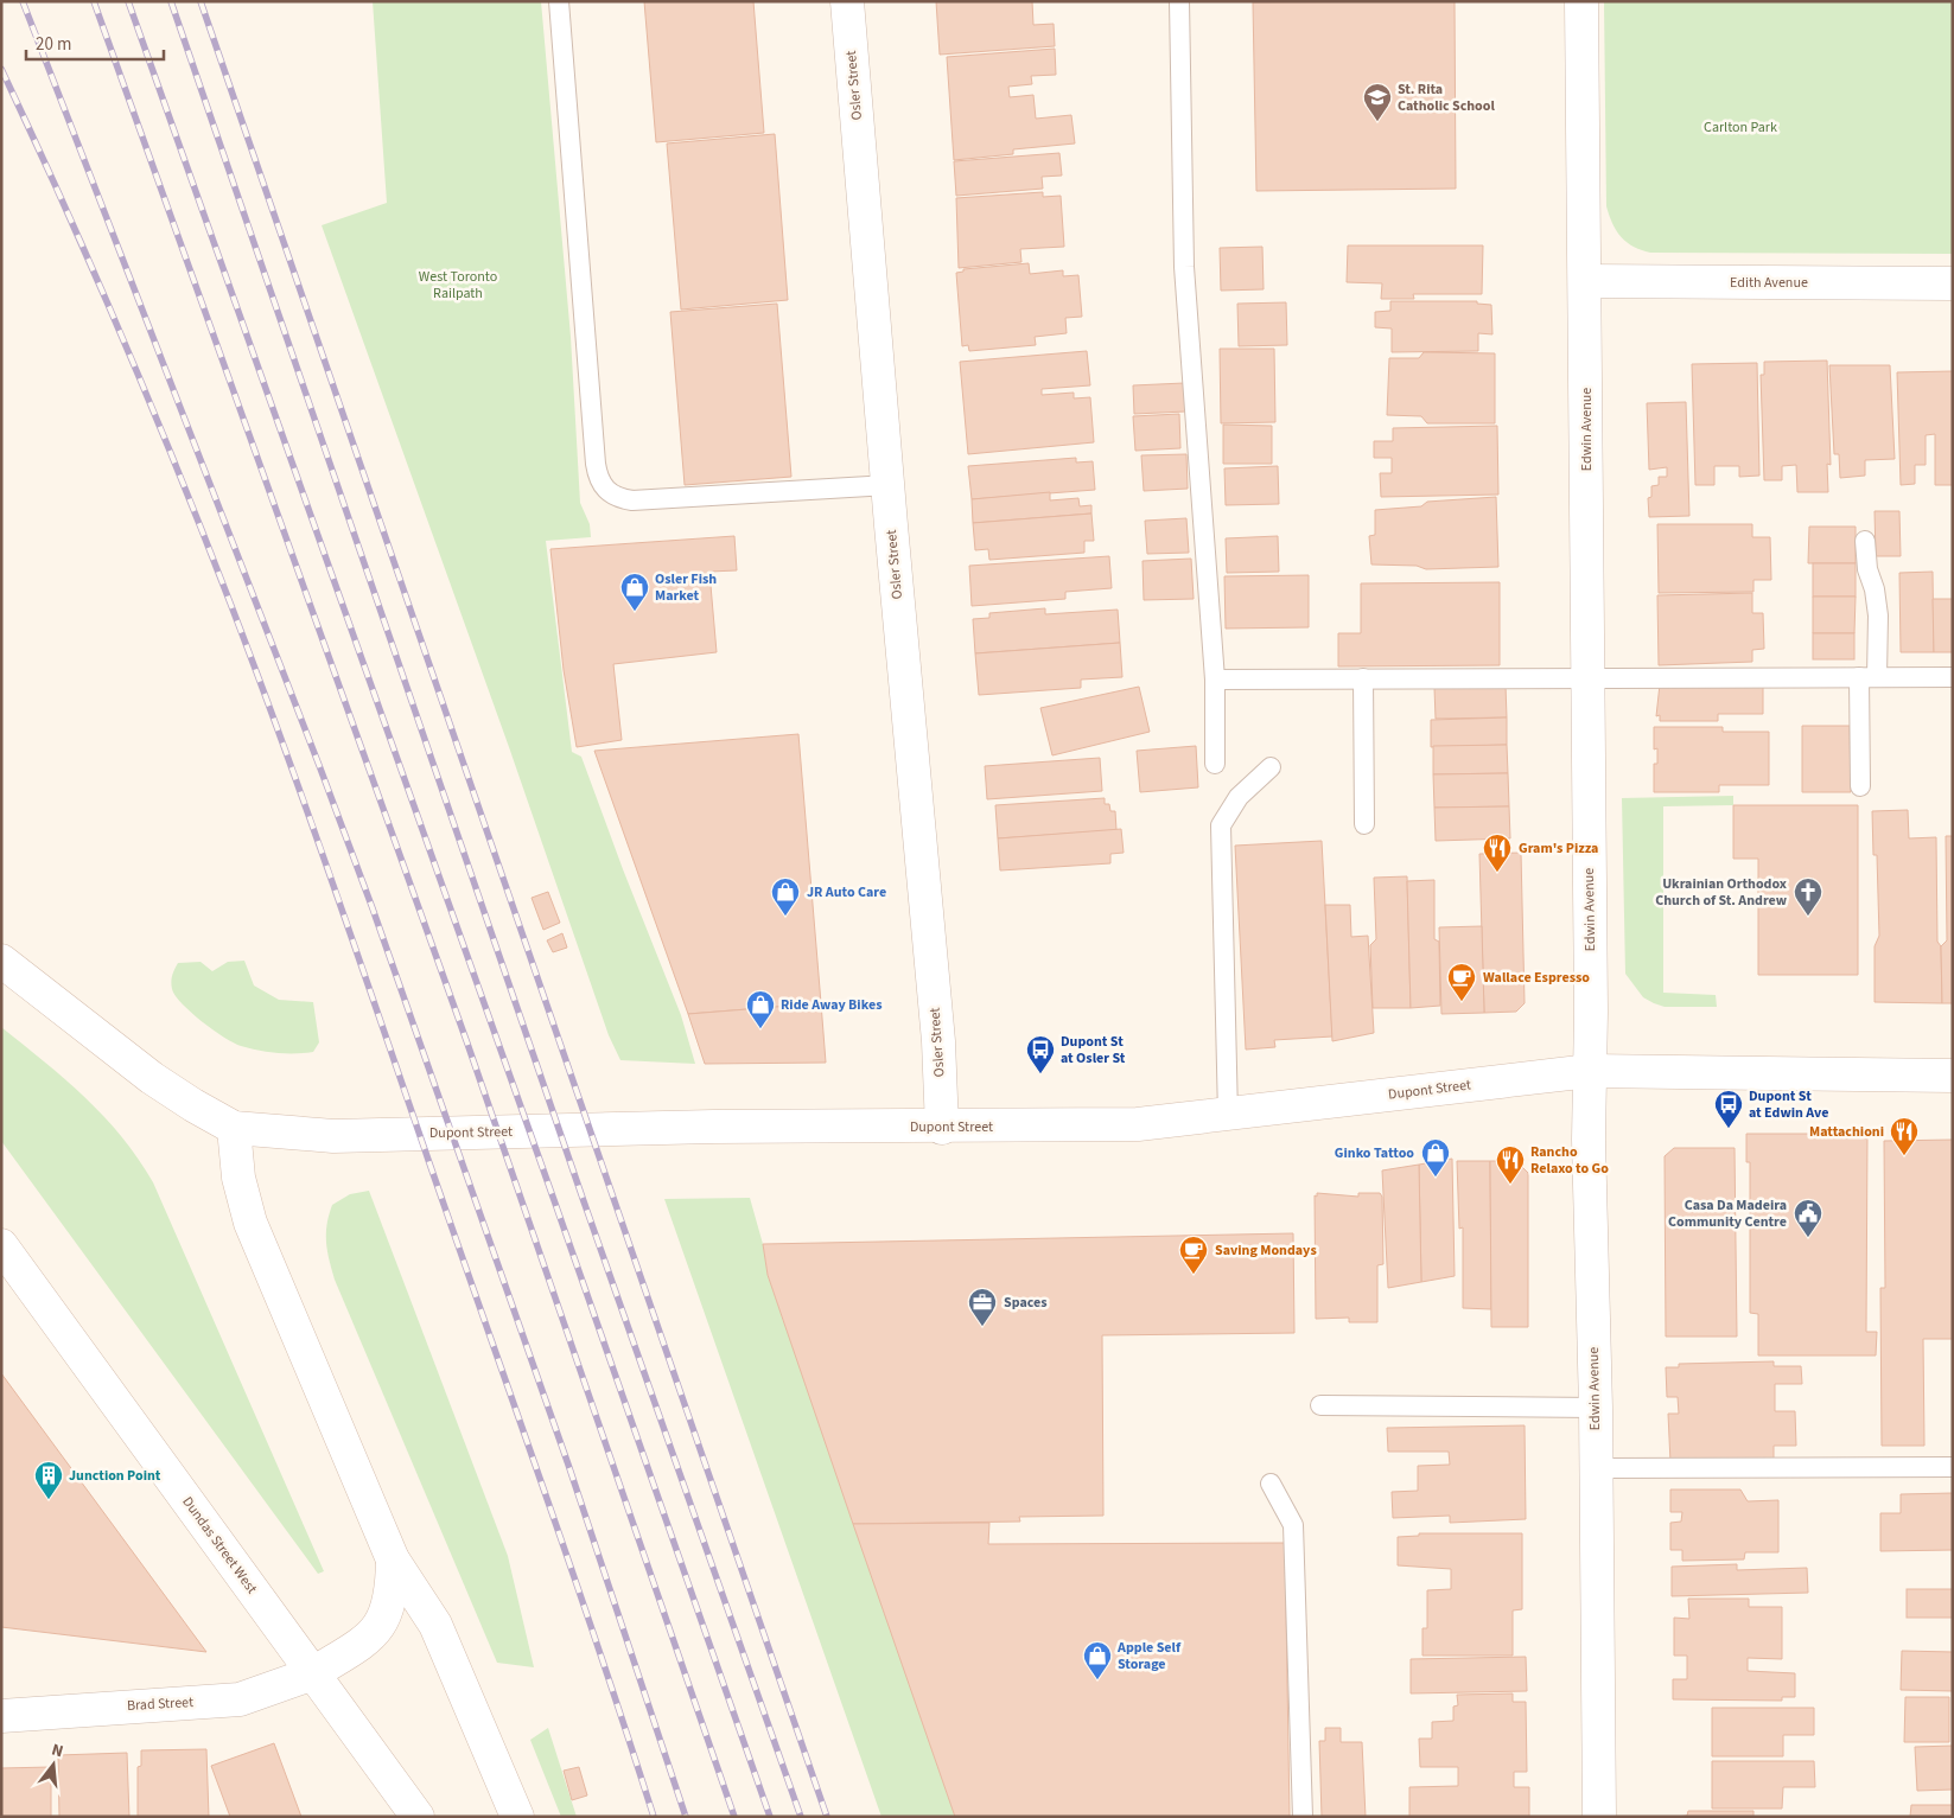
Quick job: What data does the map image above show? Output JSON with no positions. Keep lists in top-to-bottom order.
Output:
{
  "streets": {
    "street": [
      "Osler Street",
      "Edith Avenue",
      "Edwin Avenue",
      "Dupont Street",
      "Dundas Street West",
      "Brad Street"
    ]
  },
  "crossings": [
    ["Osler Street", "Dupont Street"],
    ["Edith Avenue", "Edwin Avenue"],
    ["Edwin Avenue", "Dupont Street"],
    ["Dundas Street West", "Brad Street"]
  ],
  "parks": ["Carlton Park", "West Toronto Railpath"],
  "places": {
    "school or university": ["St. Rita Catholic School"],
    "shop": [
      "Osler Fish Market",
      "JR Auto Care",
      "Ride Away Bikes",
      "Ginko Tattoo",
      "Apple Self Storage"
    ],
    "restaurant": ["Gram's Pizza", "Mattachioni", "Rancho Relaxo to Go"],
    "church": ["Ukrainian Orthodox Church of St. Andrew"],
    "cafe": ["Wallace Espresso", "Saving Mondays"],
    "bus stop": ["Dupont St at Osler St", "Dupont St at Edwin Ave"],
    "public building": ["Casa Da Madeira Community Centre"],
    "office": ["Spaces"],
    "building": ["Junction Point"]
  },
  "scale_bar": "20 m",
  "north": "top"
}
